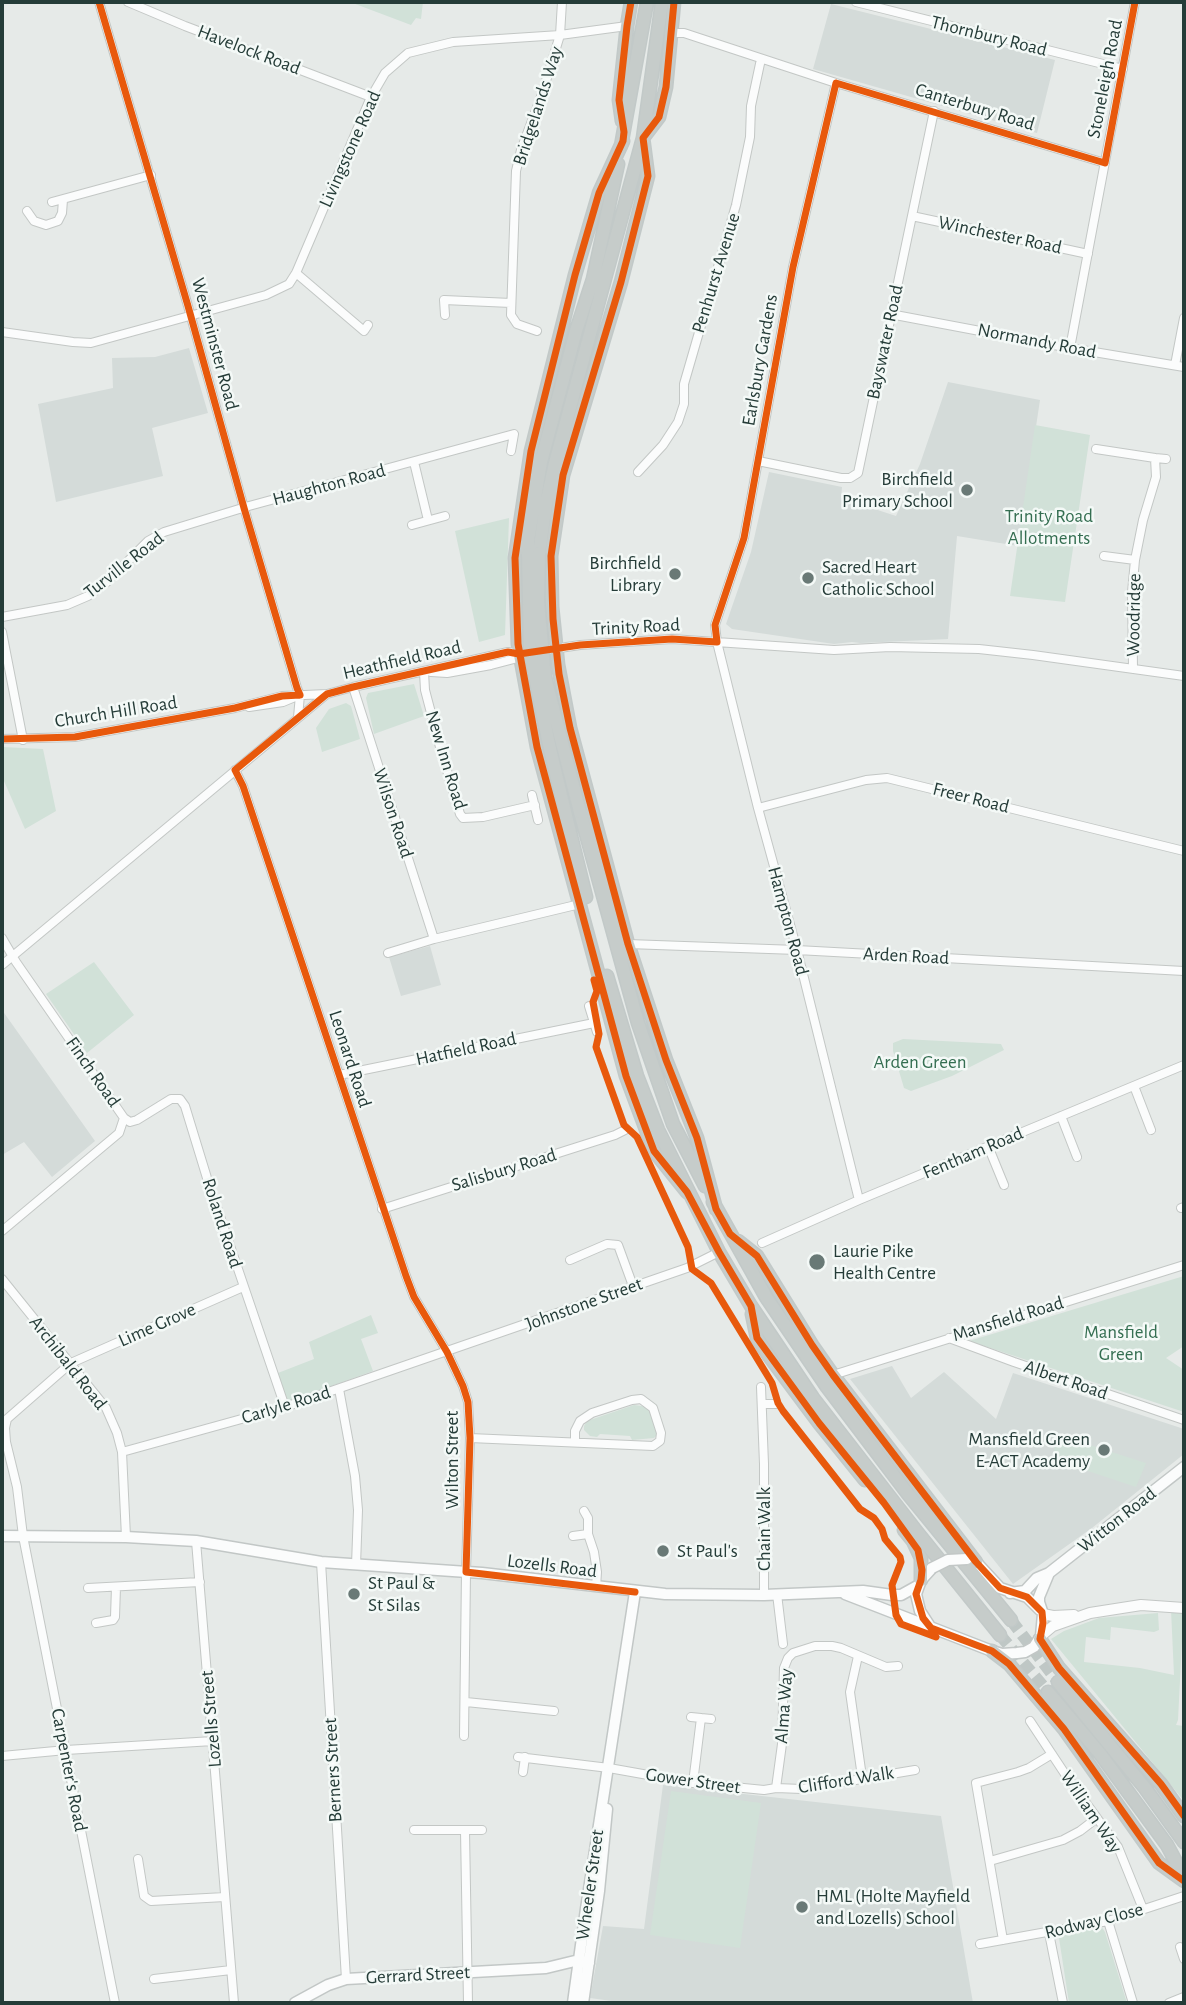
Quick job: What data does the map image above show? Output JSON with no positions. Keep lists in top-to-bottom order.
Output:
{
  "streets": {
    "main road": [
      "Witton Road",
      "Lozells Road",
      "Wheeler Street",
      "Gerrard Street"
    ],
    "street": [
      "Thornbury Road",
      "Havelock Road",
      "Stoneleigh Road",
      "Bridgelands Way",
      "Canterbury Road",
      "Livingstone Road",
      "Winchester Road",
      "Penhurst Avenue",
      "Normandy Road",
      "Bayswater Road",
      "Westminster Road",
      "Earlsbury Gardens",
      "Haughton Road",
      "Turville Road",
      "Woodridge",
      "Trinity Road",
      "Heathfield Road",
      "Church Hill Road",
      "New Inn Road",
      "Freer Road",
      "Wilson Road",
      "Hampton Road",
      "Arden Road",
      "Hatfield Road",
      "Leonard Road",
      "Finch Road",
      "Fentham Road",
      "Salisbury Road",
      "Roland Road",
      "Johnstone Street",
      "Mansfield Road",
      "Lime Grove",
      "Archibald Road",
      "Albert Road",
      "Carlyle Road",
      "Wilton Street",
      "Chain Walk",
      "Alma Way",
      "Lozells Street",
      "Carpenter's Road",
      "Berners Street",
      "Clifford Walk",
      "Gower Street",
      "William Way",
      "Rodway Close"
    ]
  },
  "crossings": [
    ["Thornbury Road", "Stoneleigh Road"],
    ["Havelock Road", "Livingstone Road"],
    ["Stoneleigh Road", "Canterbury Road"],
    ["Stoneleigh Road", "Winchester Road"],
    ["Stoneleigh Road", "Normandy Road"],
    ["Bridgelands Way", "Livingstone Road"],
    ["Canterbury Road", "Penhurst Avenue"],
    ["Canterbury Road", "Bayswater Road"],
    ["Canterbury Road", "Earlsbury Gardens"],
    ["Livingstone Road", "Westminster Road"],
    ["Winchester Road", "Bayswater Road"],
    ["Normandy Road", "Bayswater Road"],
    ["Bayswater Road", "Earlsbury Gardens"],
    ["Westminster Road", "Haughton Road"],
    ["Westminster Road", "Turville Road"],
    ["Westminster Road", "Heathfield Road"],
    ["Westminster Road", "Church Hill Road"],
    ["Earlsbury Gardens", "Trinity Road"],
    ["Earlsbury Gardens", "Hampton Road"],
    ["Haughton Road", "Turville Road"],
    ["Woodridge", "Trinity Road"],
    ["Trinity Road", "Heathfield Road"],
    ["Trinity Road", "Hampton Road"],
    ["Heathfield Road", "New Inn Road"],
    ["Heathfield Road", "Wilson Road"],
    ["Heathfield Road", "Leonard Road"],
    ["Heathfield Road", "Finch Road"],
    ["Freer Road", "Hampton Road"],
    ["Hampton Road", "Arden Road"],
    ["Hampton Road", "Fentham Road"],
    ["Hatfield Road", "Leonard Road"],
    ["Leonard Road", "Salisbury Road"],
    ["Leonard Road", "Johnstone Street"],
    ["Leonard Road", "Carlyle Road"],
    ["Leonard Road", "Wilton Street"],
    ["Finch Road", "Roland Road"],
    ["Roland Road", "Lime Grove"],
    ["Roland Road", "Carlyle Road"],
    ["Johnstone Street", "Carlyle Road"],
    ["Johnstone Street", "Wilton Street"],
    ["Mansfield Road", "Albert Road"],
    ["Lime Grove", "Archibald Road"],
    ["Lime Grove", "Lozells Road"],
    ["Lime Grove", "Carpenter's Road"],
    ["Archibald Road", "Carlyle Road"],
    ["Archibald Road", "Lozells Road"],
    ["Carlyle Road", "Wilton Street"],
    ["Wilton Street", "Lozells Road"],
    ["Chain Walk", "Lozells Road"],
    ["Lozells Road", "Lozells Street"],
    ["Lozells Road", "Carpenter's Road"],
    ["Lozells Road", "Berners Street"],
    ["Lozells Road", "Wheeler Street"],
    ["Alma Way", "Clifford Walk"],
    ["Alma Way", "Gower Street"],
    ["Berners Street", "Gerrard Street"],
    ["Clifford Walk", "Gower Street"],
    ["Gower Street", "Wheeler Street"],
    ["William Way", "Rodway Close"],
    ["Wheeler Street", "Gerrard Street"]
  ],
  "parks": ["Trinity Road Allotments", "Arden Green", "Mansfield Green"],
  "places": [
    "Birchfield Primary School",
    "Birchfield Library",
    "Sacred Heart Catholic School",
    "Laurie Pike Health Centre",
    "Mansfield Green E-ACT Academy",
    "St Paul's",
    "St Paul & St Silas",
    "HML (Holte Mayfield and Lozells) School"
  ]
}
